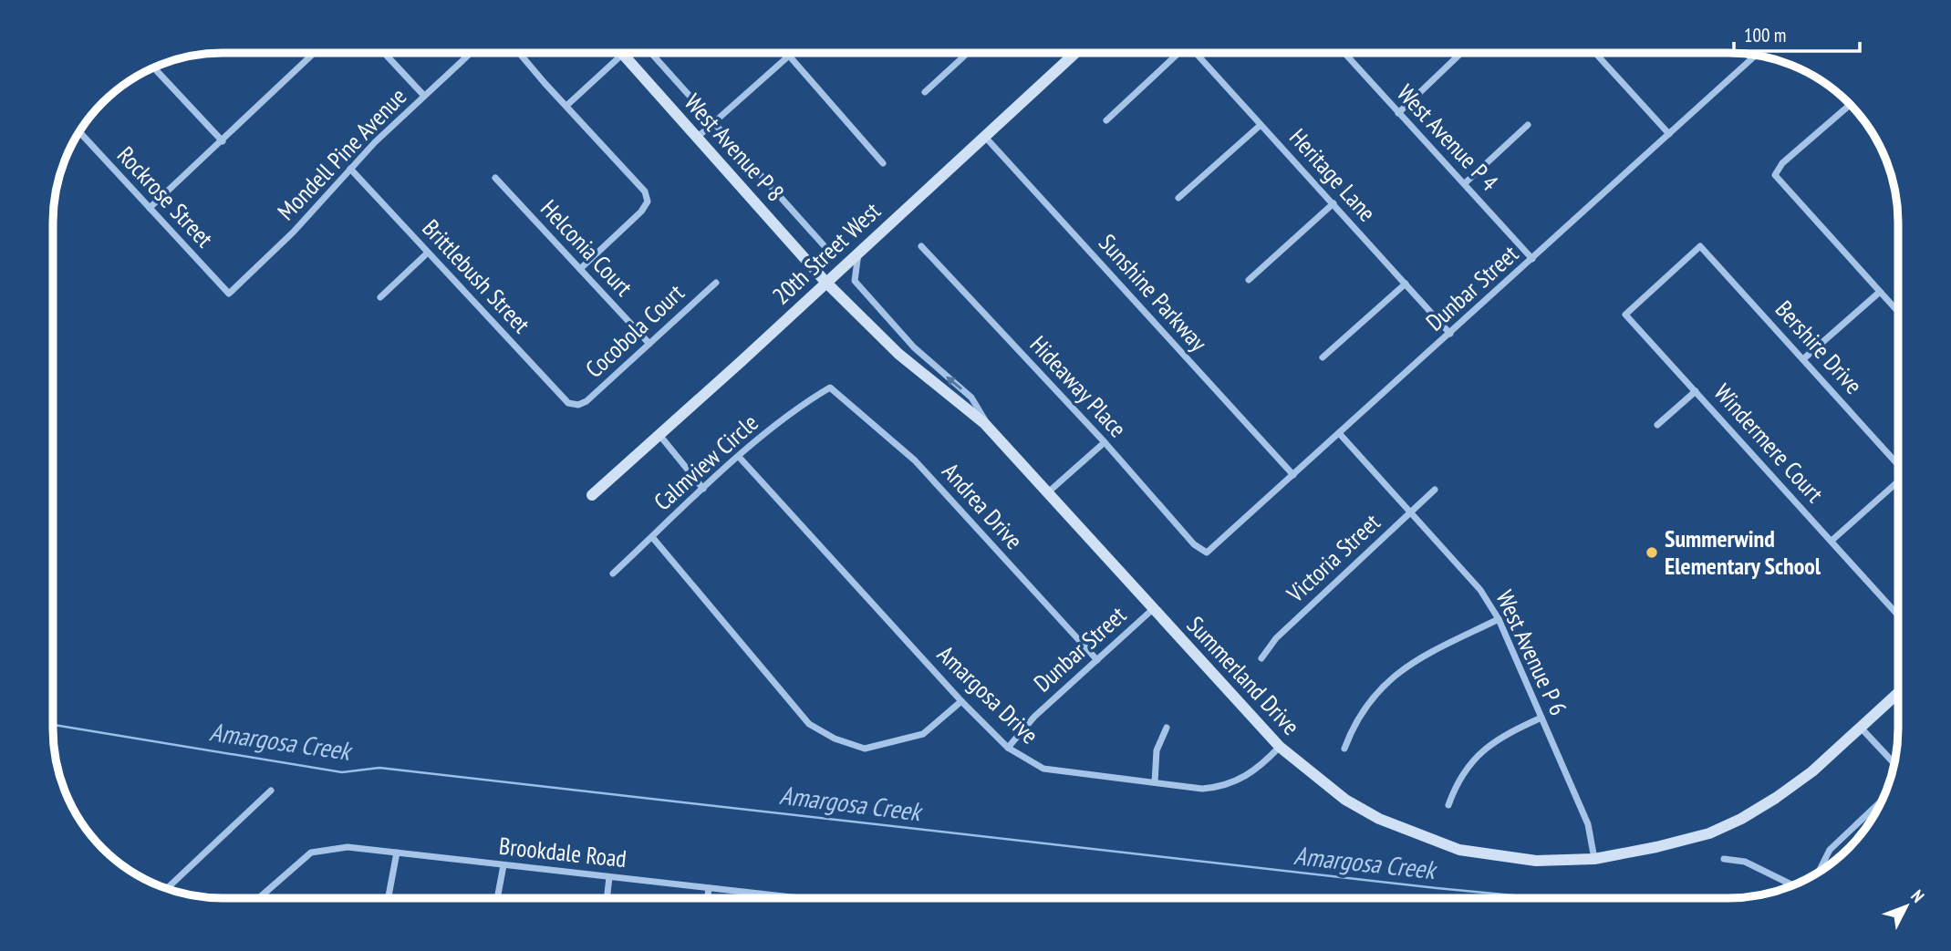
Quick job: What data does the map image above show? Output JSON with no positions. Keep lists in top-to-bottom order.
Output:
{
  "streets": {
    "street": [
      "West Avenue P 4",
      "West Avenue P 8",
      "Mondell Pine Avenue",
      "Heritage Lane",
      "Rockrose Street",
      "Helconia Court",
      "20th Street West",
      "Brittlebush Street",
      "Dunbar Street",
      "Sunshine Parkway",
      "Cocobola Court",
      "Bershire Drive",
      "Hideaway Place",
      "Windermere Court",
      "Calmview Circle",
      "Andrea Drive",
      "Victoria Street",
      "West Avenue P 6",
      "Summerland Drive",
      "Amargosa Drive",
      "Brookdale Road"
    ]
  },
  "crossings": [
    ["West Avenue P 4", "Dunbar Street"],
    ["West Avenue P 8", "20th Street West"],
    ["West Avenue P 8", "Summerland Drive"],
    ["Mondell Pine Avenue", "Rockrose Street"],
    ["Mondell Pine Avenue", "Brittlebush Street"],
    ["Heritage Lane", "Dunbar Street"],
    ["Helconia Court", "Cocobola Court"],
    ["20th Street West", "Sunshine Parkway"],
    ["20th Street West", "Summerland Drive"],
    ["Brittlebush Street", "Cocobola Court"],
    ["Dunbar Street", "Sunshine Parkway"],
    ["Dunbar Street", "Hideaway Place"],
    ["Dunbar Street", "Andrea Drive"],
    ["Dunbar Street", "West Avenue P 6"],
    ["Dunbar Street", "Summerland Drive"],
    ["Dunbar Street", "Amargosa Drive"],
    ["Bershire Drive", "Windermere Court"],
    ["Calmview Circle", "Andrea Drive"],
    ["Calmview Circle", "Amargosa Drive"],
    ["Victoria Street", "West Avenue P 6"],
    ["West Avenue P 6", "Summerland Drive"],
    ["Summerland Drive", "Amargosa Drive"]
  ],
  "water": ["Amargosa Creek"],
  "places": ["Summerwind Elementary School"],
  "scale_bar": "100 m",
  "north": "top right"
}
